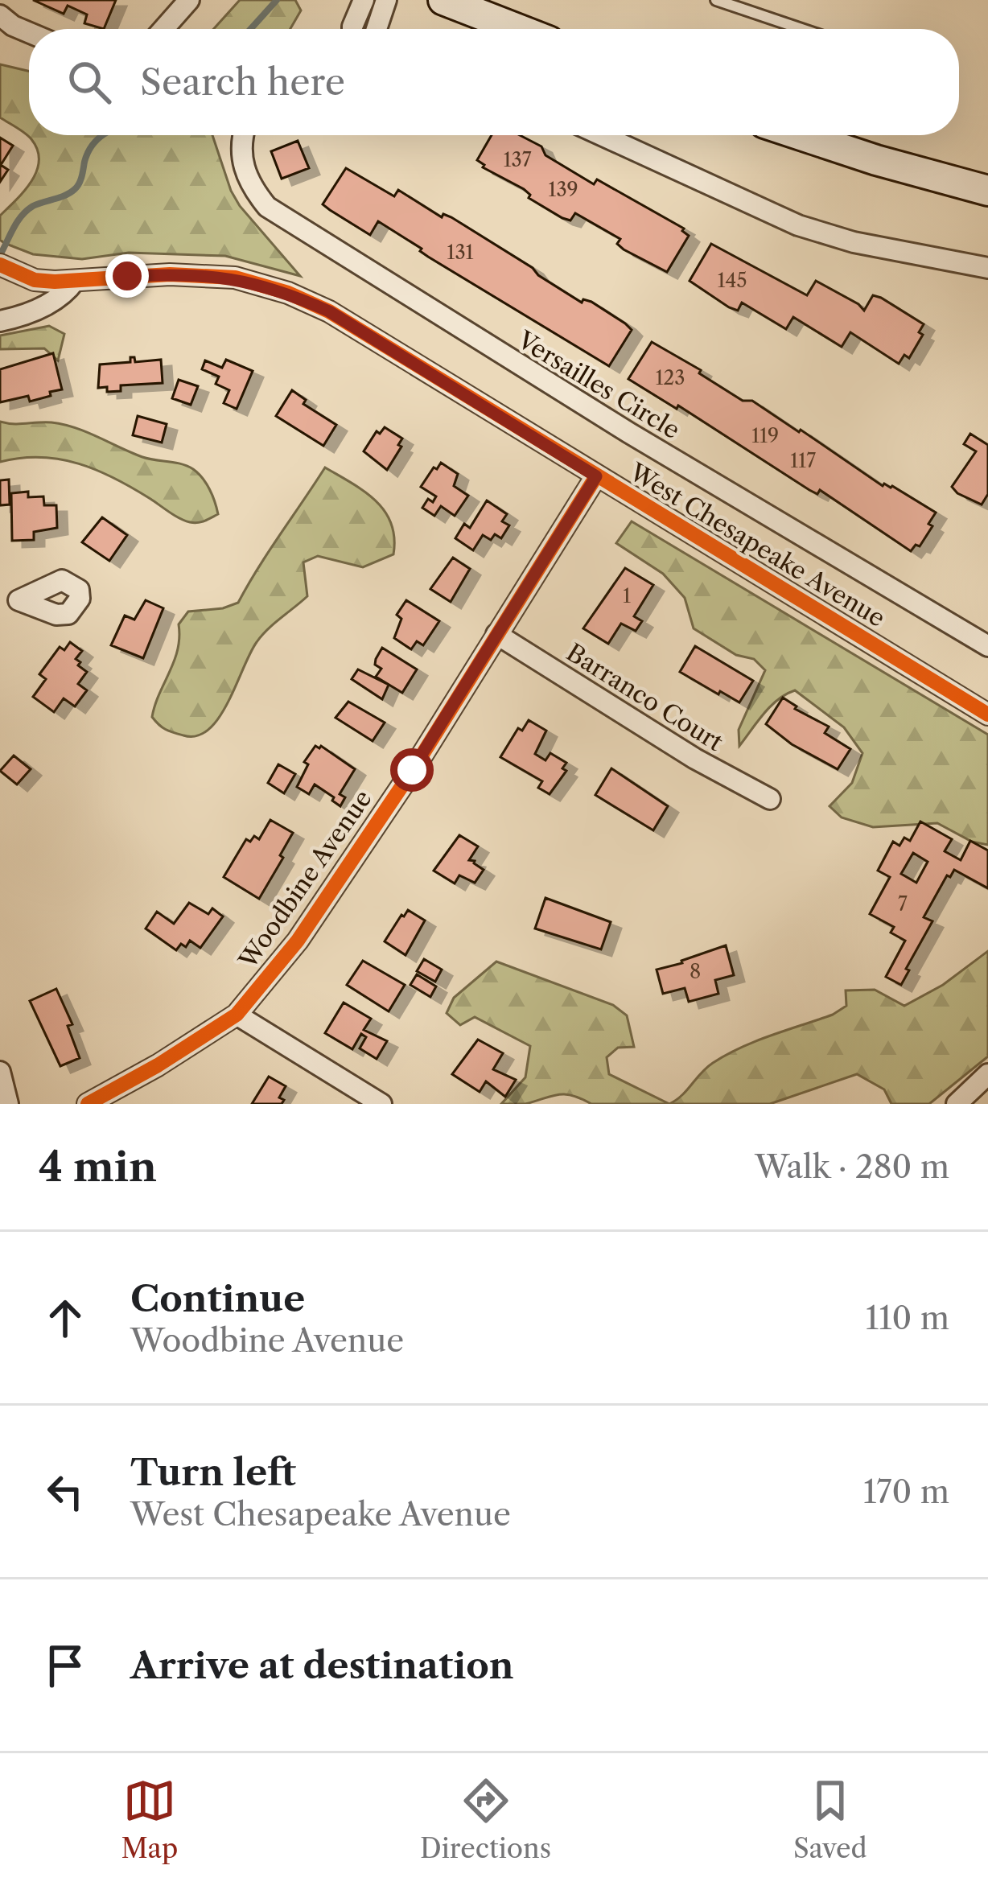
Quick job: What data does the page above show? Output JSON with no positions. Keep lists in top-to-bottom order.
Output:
{
  "streets": {
    "street": [
      "Versailles Circle",
      "West Chesapeake Avenue",
      "Barranco Court",
      "Woodbine Avenue"
    ]
  },
  "crossings": [
    ["West Chesapeake Avenue", "Woodbine Avenue"],
    ["Barranco Court", "Woodbine Avenue"]
  ],
  "house_numbers": [
    "137",
    "139",
    "131",
    "145",
    "123",
    "119",
    "117",
    "1",
    "7",
    "8"
  ],
  "page": {
    "search": "Search here",
    "heading": ["4 min", "Walk · 280 m"],
    "list": [
      ["Continue", "Woodbine Avenue", "110 m"],
      ["Turn left", "West Chesapeake Avenue", "170 m"],
      "Arrive at destination"
    ],
    "nav": ["Map", "Directions", "Saved"]
  }
}
